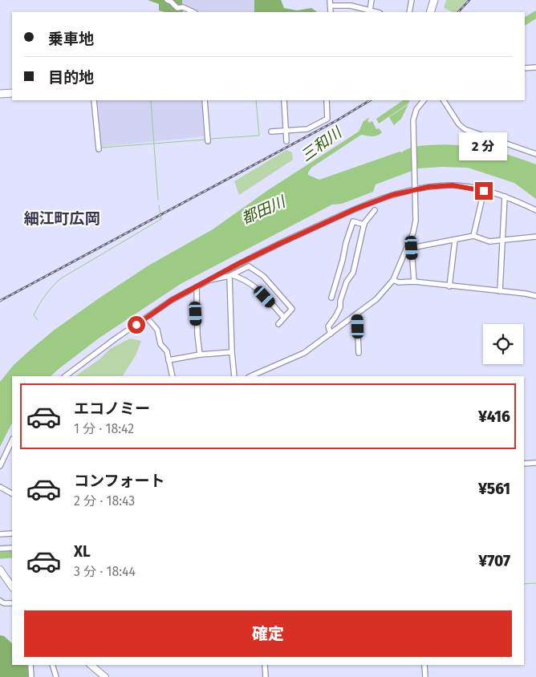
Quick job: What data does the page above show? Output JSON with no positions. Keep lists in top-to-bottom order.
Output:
{
  "districts": ["細江町広岡"],
  "water": ["三和川", "都田川"],
  "page": {
    "banner": ["乗車地", "目的地"],
    "bubble": "2 分",
    "list": [
      {
        "name": "エコノミー",
        "note": "1 分 · 18:42",
        "value": "¥416"
      },
      {
        "name": "コンフォート",
        "note": "2 分 · 18:43",
        "value": "¥561"
      },
      {
        "name": "XL",
        "note": "3 分 · 18:44",
        "value": "¥707"
      }
    ],
    "buttons": "確定"
  }
}
